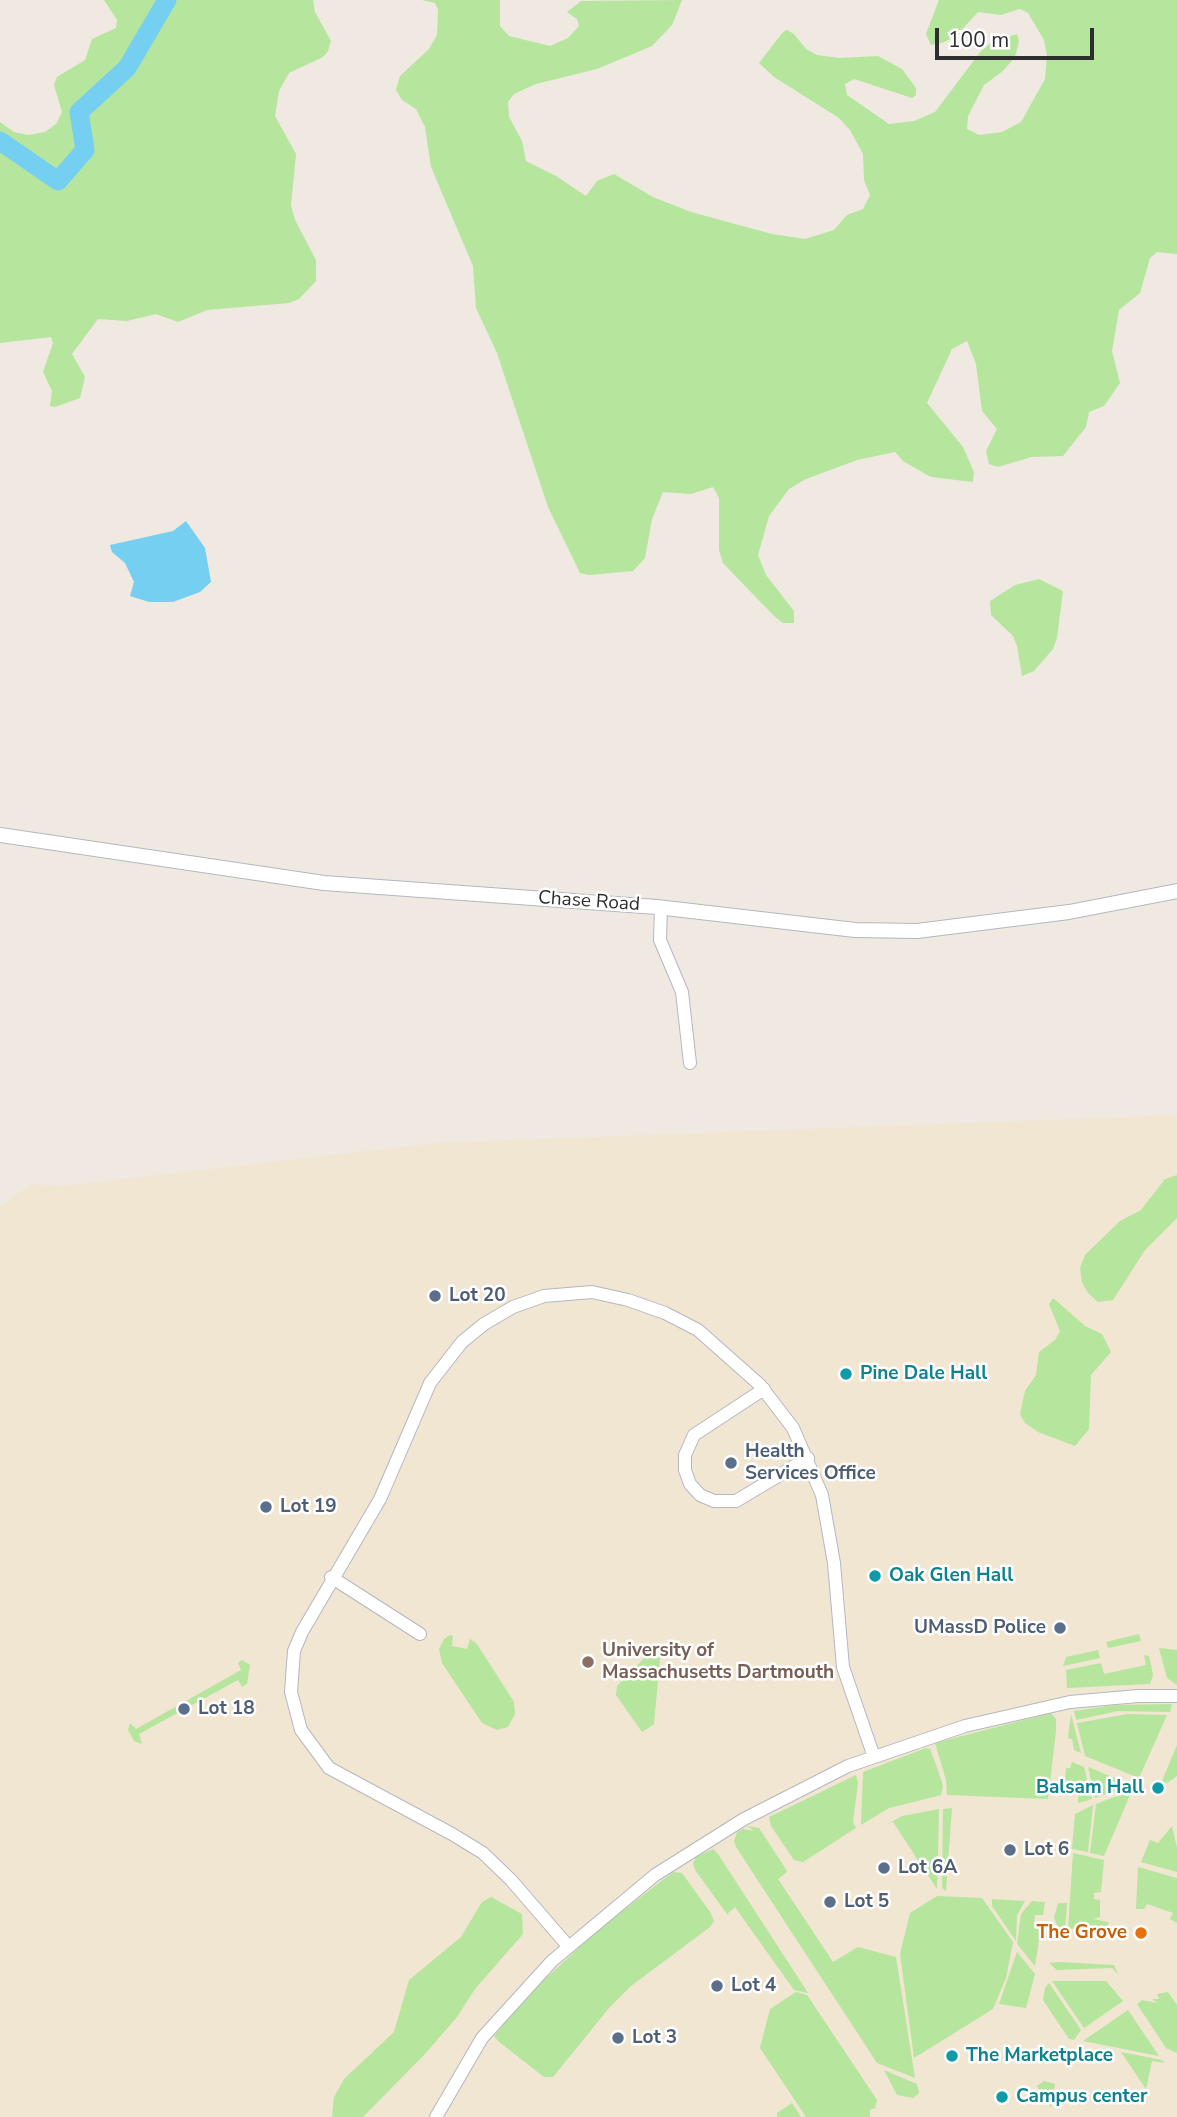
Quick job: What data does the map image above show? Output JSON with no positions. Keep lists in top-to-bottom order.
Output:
{
  "streets": {
    "street": ["Chase Road"]
  },
  "places": [
    "Lot 20",
    "Pine Dale Hall",
    "Health Services Office",
    "Lot 19",
    "Oak Glen Hall",
    "UMassD Police",
    "University of Massachusetts Dartmouth",
    "Lot 18",
    "Balsam Hall",
    "Lot 6",
    "Lot 6A",
    "Lot 5",
    "The Grove",
    "Lot 4",
    "Lot 3",
    "The Marketplace",
    "Campus center"
  ],
  "scale_bar": "100 m"
}
